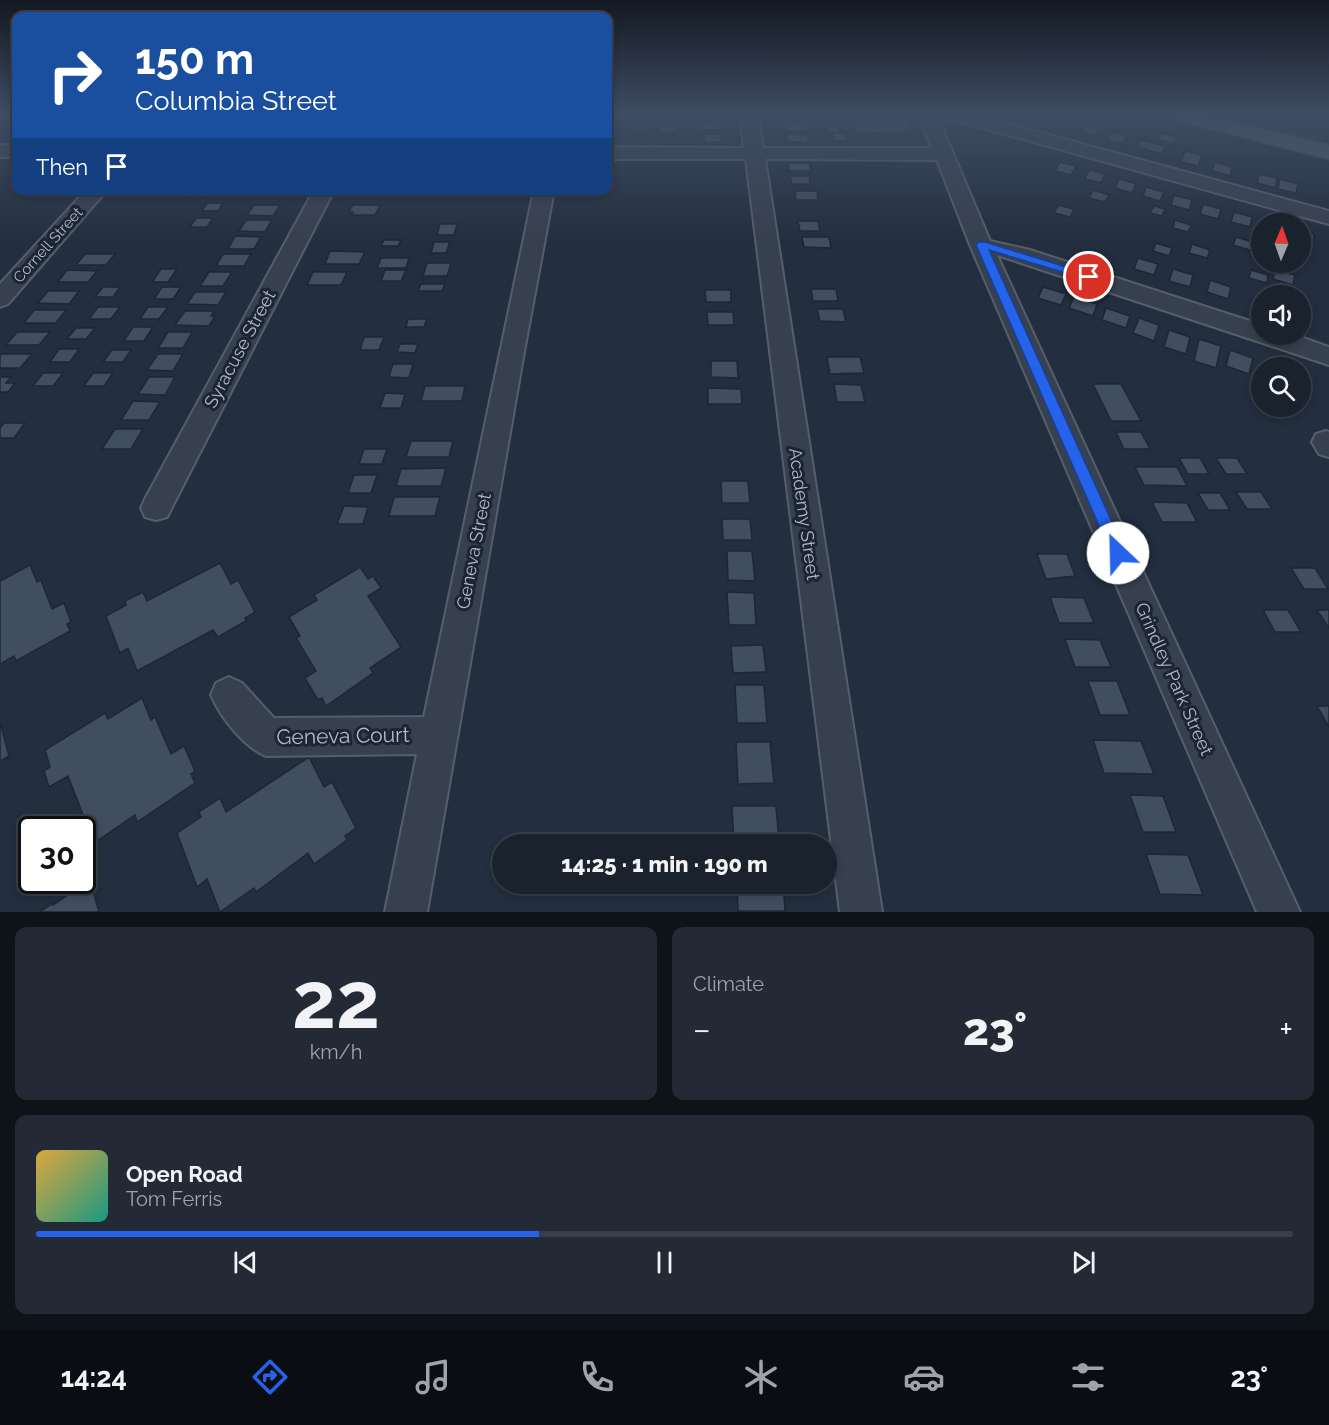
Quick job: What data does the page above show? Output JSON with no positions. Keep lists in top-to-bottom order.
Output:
{
  "streets": {
    "street": [
      "Cornell Street",
      "Syracuse Street",
      "Academy Street",
      "Geneva Street",
      "Grindley Park Street",
      "Geneva Court"
    ]
  },
  "crossings": [
    ["Geneva Street", "Geneva Court"]
  ],
  "north": "top",
  "page": {
    "turn": ["150 m", "Columbia Street"],
    "then": "Then",
    "limit": "30",
    "trip": "14:25 · 1 min · 190 m",
    "tile": [
      ["22", "km/h"],
      "Climate"
    ],
    "heat": ["−", "23°", "+"],
    "song": ["Open Road", "Tom Ferris"],
    "tabs": ["14:24", "23°"]
  }
}
